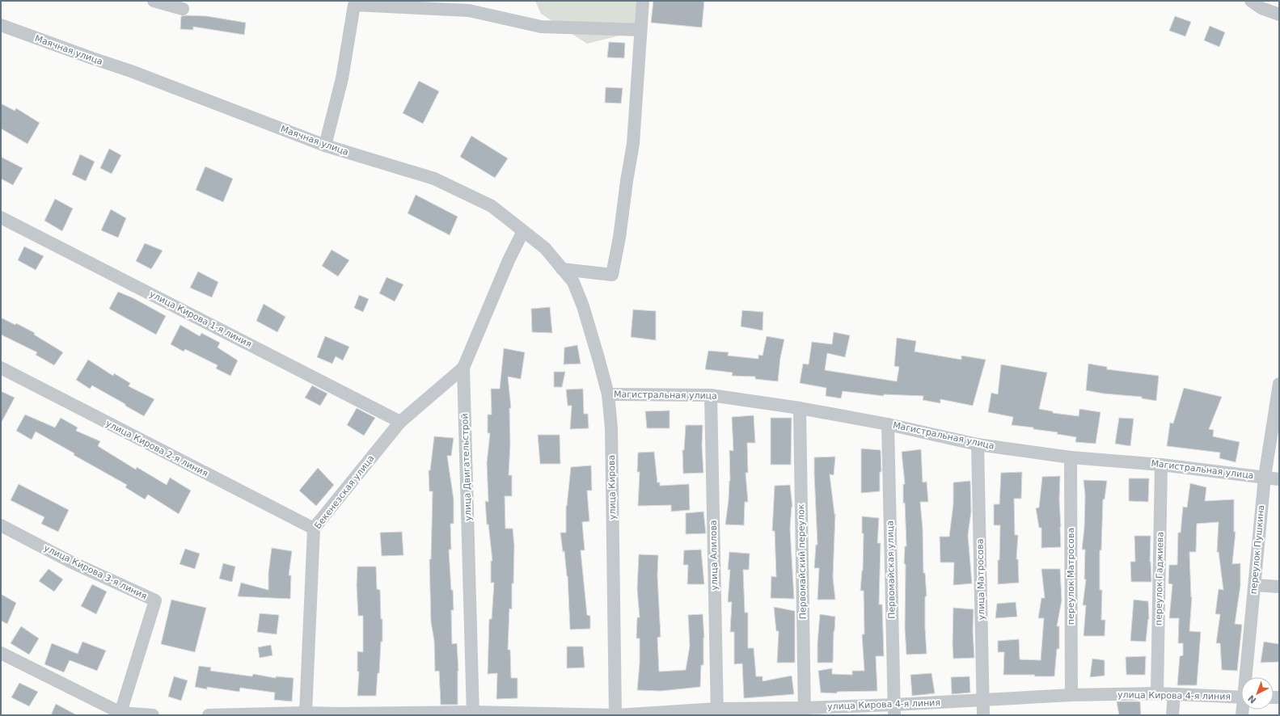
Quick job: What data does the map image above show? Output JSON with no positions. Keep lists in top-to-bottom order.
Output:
{
  "streets": {
    "street": [
      "Маячная улица",
      "улица Кирова 1-я линия",
      "Магистральная улица",
      "улица Кирова 2-я линия",
      "улица Двигательстрой",
      "улица Кирова",
      "Бекенезская улица",
      "переулок Пушкина",
      "улица Алилова",
      "Первомайский переулок",
      "Первомайская улица",
      "улица Кирова 3-я линия",
      "переулок Матросова",
      "переулок Гаджиева",
      "улица Матросова",
      "улица Кирова 4-я линия"
    ]
  },
  "crossings": [
    ["Маячная улица", "улица Двигательстрой"],
    ["Маячная улица", "улица Кирова"],
    ["улица Кирова 1-я линия", "Бекенезская улица"],
    ["Магистральная улица", "улица Кирова"],
    ["Магистральная улица", "переулок Пушкина"],
    ["Магистральная улица", "улица Алилова"],
    ["Магистральная улица", "Первомайский переулок"],
    ["Магистральная улица", "Первомайская улица"],
    ["Магистральная улица", "переулок Матросова"],
    ["Магистральная улица", "переулок Гаджиева"],
    ["Магистральная улица", "улица Матросова"],
    ["улица Кирова 2-я линия", "Бекенезская улица"],
    ["улица Двигательстрой", "Бекенезская улица"],
    ["улица Двигательстрой", "улица Кирова 4-я линия"],
    ["улица Кирова", "улица Кирова 4-я линия"],
    ["Бекенезская улица", "улица Кирова 4-я линия"],
    ["улица Алилова", "улица Кирова 4-я линия"],
    ["Первомайский переулок", "улица Кирова 4-я линия"],
    ["Первомайская улица", "улица Кирова 4-я линия"],
    ["переулок Матросова", "улица Кирова 4-я линия"],
    ["переулок Гаджиева", "улица Кирова 4-я линия"],
    ["улица Матросова", "улица Кирова 4-я линия"]
  ],
  "north": "bottom left"
}
